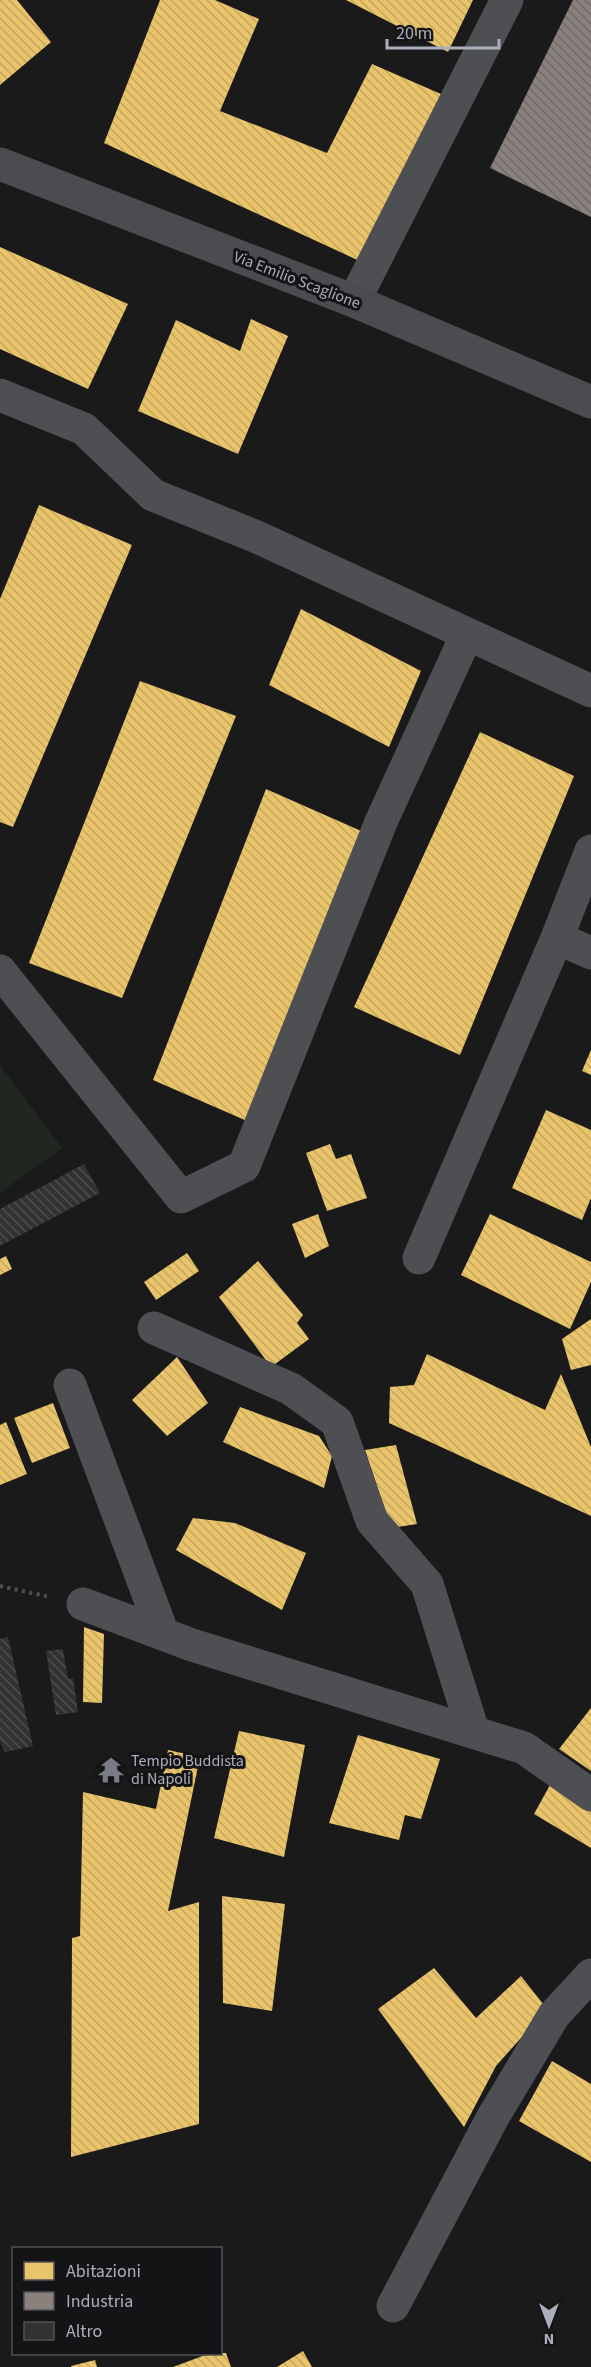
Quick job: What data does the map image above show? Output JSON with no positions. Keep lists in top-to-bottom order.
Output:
{
  "streets": {
    "main road": ["Via Emilio Scaglione"]
  },
  "places": {
    "temple": ["Tempio Buddista di Napoli"]
  },
  "legend": ["Abitazioni", "Industria", "Altro"],
  "scale_bar": "20 m",
  "north": "bottom"
}
